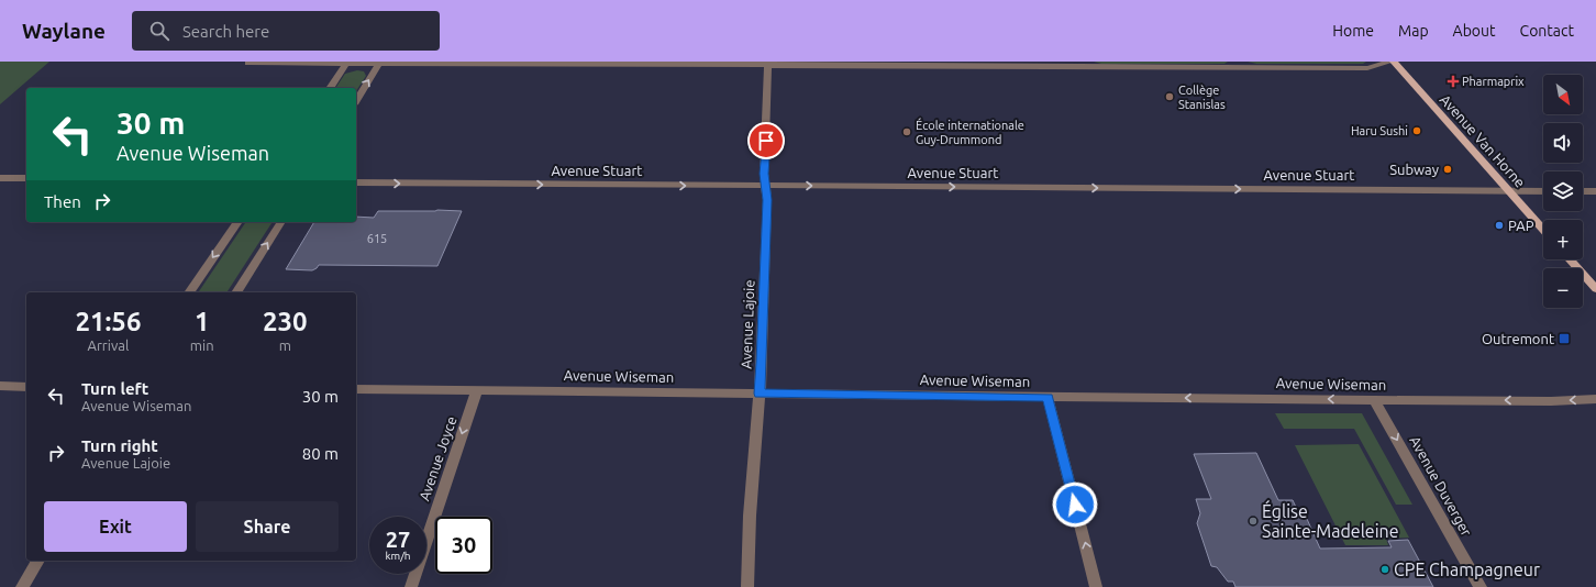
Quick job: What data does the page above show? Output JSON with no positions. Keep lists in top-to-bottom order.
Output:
{
  "streets": {
    "main road": ["Avenue Van Horne"],
    "street": [
      "Avenue Stuart",
      "Avenue Lajoie",
      "Avenue Wiseman",
      "Avenue Joyce",
      "Avenue Duverger"
    ]
  },
  "crossings": [
    ["Avenue Van Horne", "Avenue Stuart"],
    ["Avenue Stuart", "Avenue Lajoie"],
    ["Avenue Lajoie", "Avenue Wiseman"],
    ["Avenue Wiseman", "Avenue Joyce"],
    ["Avenue Wiseman", "Avenue Duverger"]
  ],
  "one_way": [
    "Avenue Stuart",
    "Avenue Wiseman",
    "Avenue Joyce",
    "Avenue Duverger"
  ],
  "places": {
    "health": ["Pharmaprix"],
    "other": [
      "Collège Stanislas",
      "Haru Sushi",
      "École internationale Guy-Drummond",
      "Subway",
      "PAP",
      "Église Sainte-Madeleine",
      "CPE Champagneur"
    ],
    "transit": ["Outremont"]
  },
  "house_numbers": ["615"],
  "north": "bottom right",
  "page": {
    "header": "Waylane",
    "search": "Search here",
    "nav": [
      "Home",
      "Map",
      "About",
      "Contact"
    ],
    "map_buttons": ["+", "−"],
    "turn": ["30 m", "Avenue Wiseman"],
    "then": "Then",
    "eta": [
      "21:56",
      "Arrival",
      "1",
      "min",
      "230",
      "m"
    ],
    "list": [
      {
        "name": "Turn left",
        "note": "Avenue Wiseman",
        "value": "30 m"
      },
      {
        "name": "Turn right",
        "note": "Avenue Lajoie",
        "value": "80 m"
      }
    ],
    "buttons": ["Exit", "Share"],
    "speed": "27 km/h",
    "limit": "30"
  }
}
